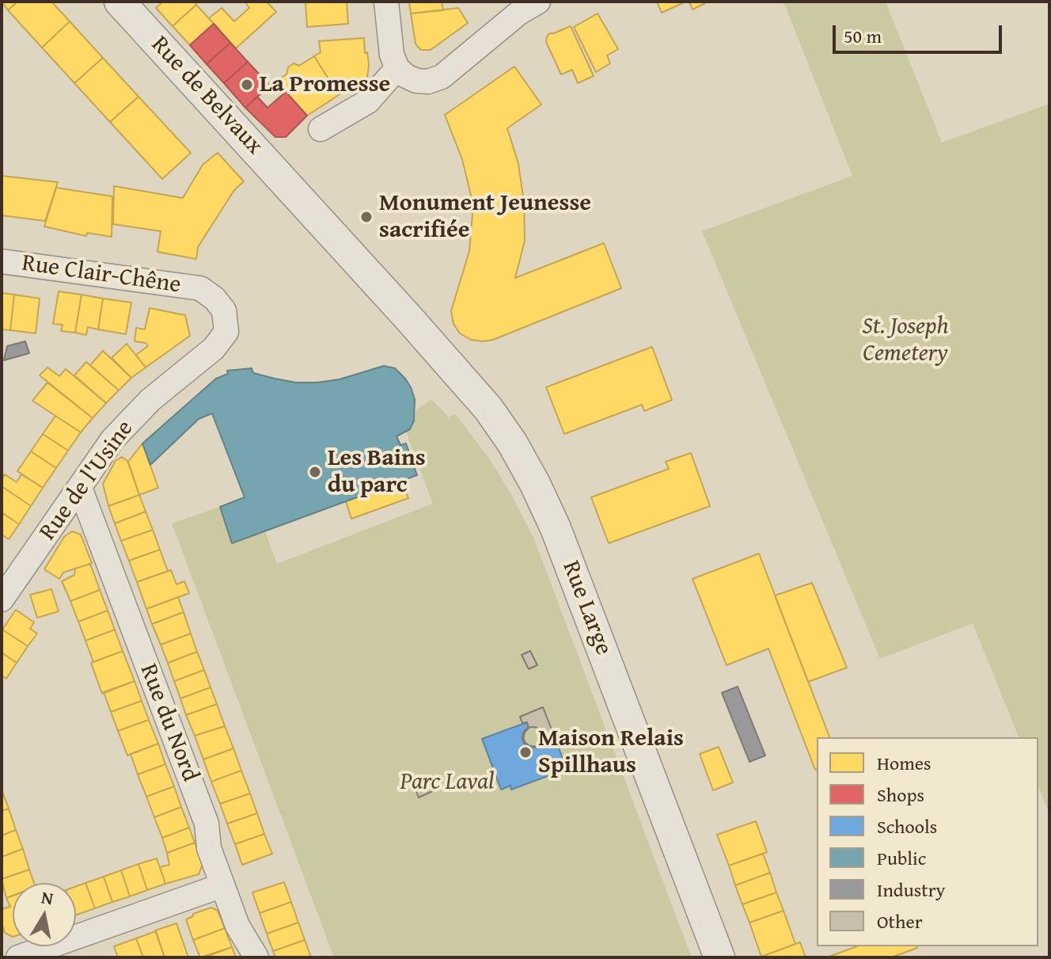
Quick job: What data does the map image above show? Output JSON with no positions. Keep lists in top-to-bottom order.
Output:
{
  "streets": {
    "street": [
      "Rue de Belvaux",
      "Rue Clair-Chêne",
      "Rue de l'Usine",
      "Rue Large",
      "Rue du Nord"
    ]
  },
  "crossings": [
    ["Rue de Belvaux", "Rue Large"],
    ["Rue Clair-Chêne", "Rue de l'Usine"],
    ["Rue de l'Usine", "Rue du Nord"]
  ],
  "parks": ["St. Joseph Cemetery", "Parc Laval"],
  "places": [
    "La Promesse",
    "Monument Jeunesse sacrifiée",
    "Les Bains du parc",
    "Maison Relais Spillhaus"
  ],
  "legend": [
    "Homes",
    "Shops",
    "Schools",
    "Public",
    "Industry",
    "Other"
  ],
  "scale_bar": "50 m",
  "north": "top"
}
